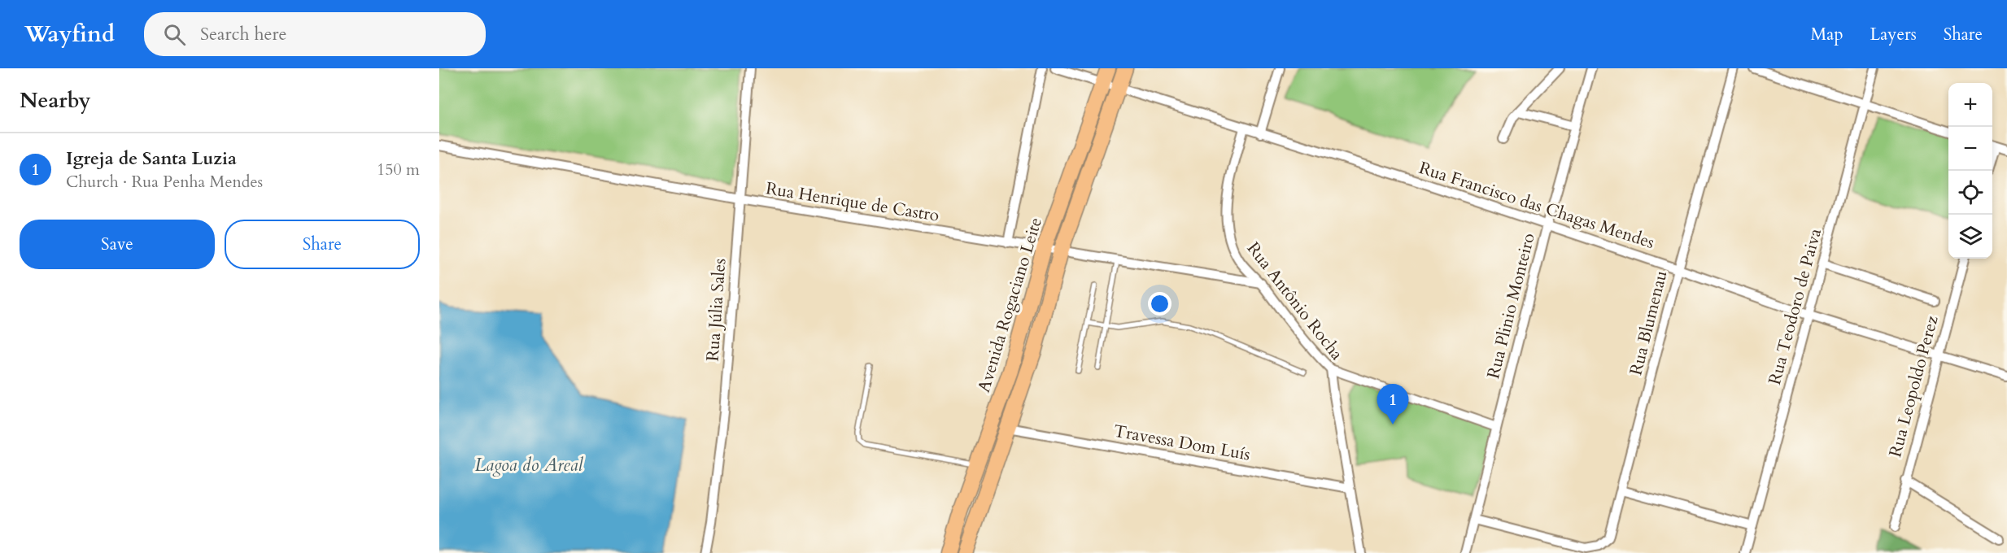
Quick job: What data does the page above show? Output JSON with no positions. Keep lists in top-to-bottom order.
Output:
{
  "streets": {
    "main road": ["Avenida Rogaciano Leite"],
    "street": [
      "Rua Henrique de Castro",
      "Rua Francisco das Chagas Mendes",
      "Rua Antônio Rocha",
      "Rua Plinio Monteiro",
      "Rua Teodoro de Paiva",
      "Rua Júlia Sales",
      "Rua Blumenau",
      "Rua Leopoldo Perez",
      "Travessa Dom Luís"
    ]
  },
  "crossings": [
    ["Rua Henrique de Castro", "Rua Antônio Rocha"],
    ["Rua Henrique de Castro", "Avenida Rogaciano Leite"],
    ["Rua Henrique de Castro", "Rua Júlia Sales"],
    ["Rua Francisco das Chagas Mendes", "Rua Antônio Rocha"],
    ["Rua Francisco das Chagas Mendes", "Avenida Rogaciano Leite"],
    ["Rua Francisco das Chagas Mendes", "Rua Plinio Monteiro"],
    ["Rua Francisco das Chagas Mendes", "Rua Teodoro de Paiva"],
    ["Rua Francisco das Chagas Mendes", "Rua Blumenau"],
    ["Rua Francisco das Chagas Mendes", "Rua Leopoldo Perez"],
    ["Rua Antônio Rocha", "Travessa Dom Luís"],
    ["Avenida Rogaciano Leite", "Travessa Dom Luís"],
    ["Rua Plinio Monteiro", "Rua Blumenau"]
  ],
  "water": ["Lagoa do Areal"],
  "page": {
    "header": "Wayfind",
    "search": "Search here",
    "nav": ["Map", "Layers", "Share"],
    "heading": "Nearby",
    "map_buttons": ["+", "−"],
    "list": [
      {
        "mark": "1",
        "name": "Igreja de Santa Luzia",
        "note": "Church · Rua Penha Mendes",
        "value": "150 m"
      }
    ],
    "buttons": ["Save", "Share"],
    "pins": "1"
  }
}
